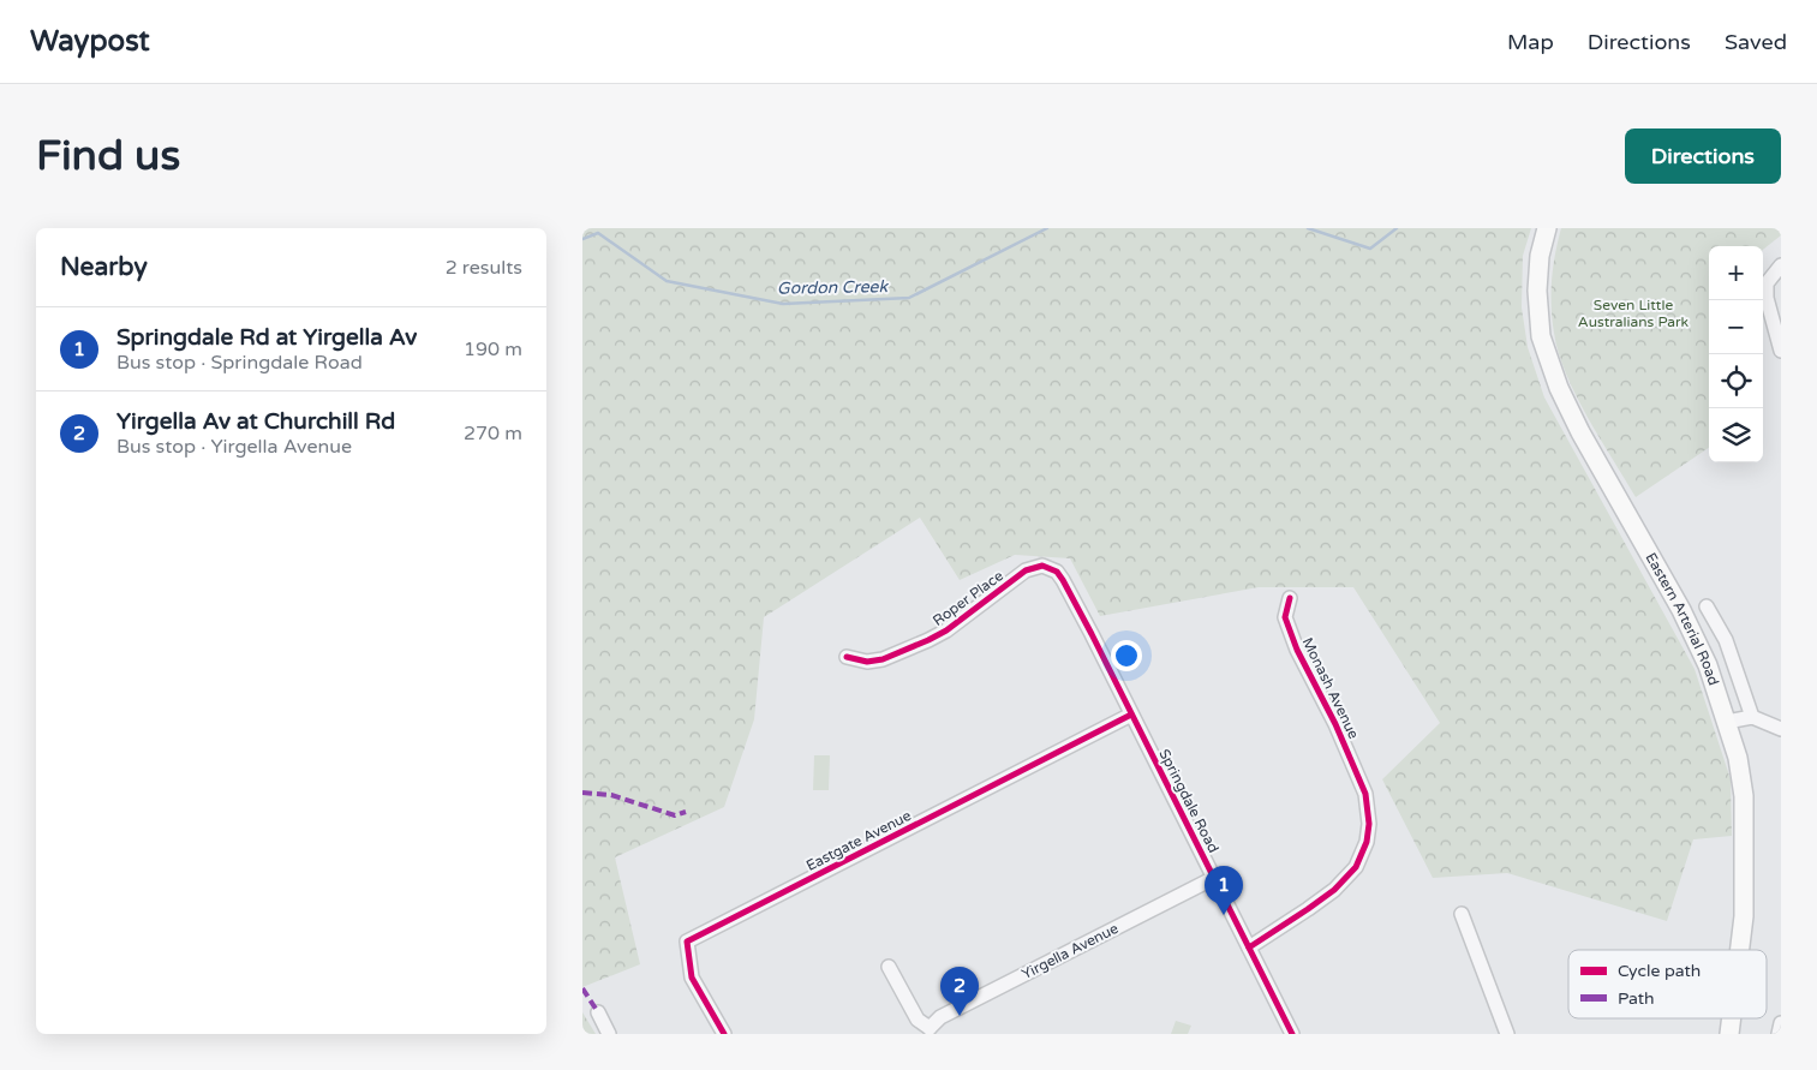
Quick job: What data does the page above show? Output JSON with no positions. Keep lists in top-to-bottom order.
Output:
{
  "streets": {
    "main road": ["Eastern Arterial Road"],
    "street": [
      "Roper Place",
      "Monash Avenue",
      "Springdale Road",
      "Eastgate Avenue",
      "Yirgella Avenue"
    ]
  },
  "crossings": [
    ["Roper Place", "Springdale Road"],
    ["Monash Avenue", "Springdale Road"],
    ["Springdale Road", "Eastgate Avenue"],
    ["Springdale Road", "Yirgella Avenue"]
  ],
  "water": ["Gordon Creek"],
  "parks": ["Seven Little Australians Park"],
  "legend": ["Cycle path", "Path"],
  "page": {
    "header": "Waypost",
    "nav": ["Map", "Directions", "Saved"],
    "buttons": "Directions",
    "title": "Find us",
    "heading": ["Nearby", "2 results"],
    "map_buttons": ["+", "−"],
    "list": [
      {
        "mark": "1",
        "name": "Springdale Rd at Yirgella Av",
        "note": "Bus stop · Springdale Road",
        "value": "190 m"
      },
      {
        "mark": "2",
        "name": "Yirgella Av at Churchill Rd",
        "note": "Bus stop · Yirgella Avenue",
        "value": "270 m"
      }
    ],
    "pins": ["1", "2"]
  }
}
